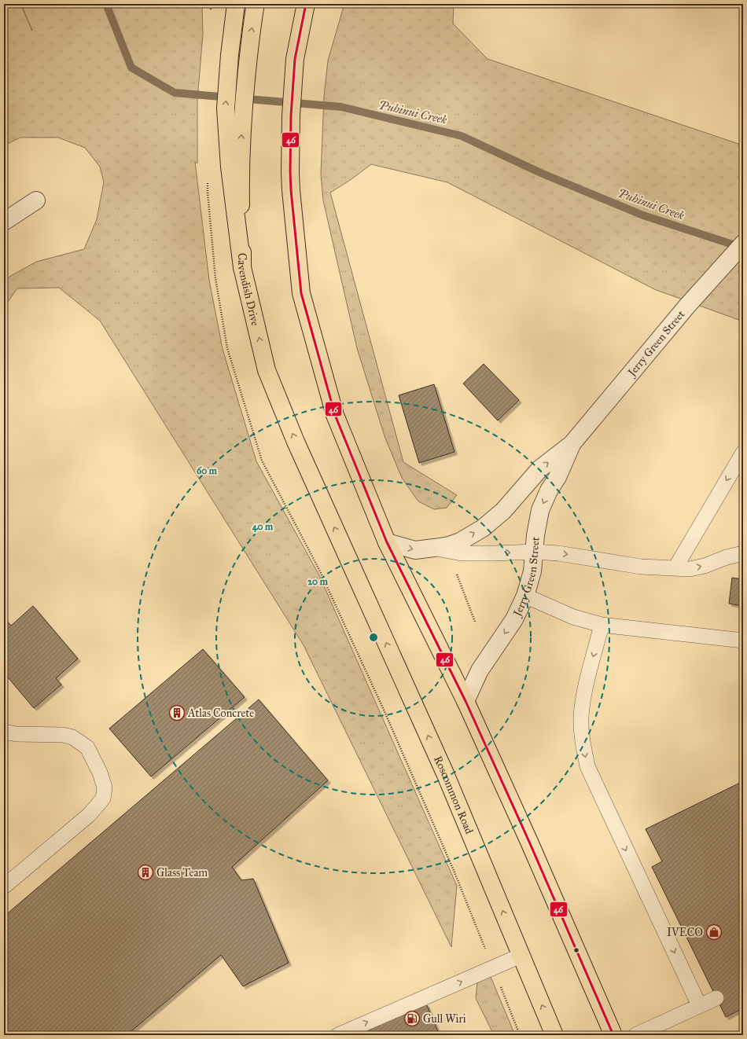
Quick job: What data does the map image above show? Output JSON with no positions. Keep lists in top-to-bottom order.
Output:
{
  "streets": {
    "main road": ["Cavendish Drive", "Roscommon Road"],
    "street": ["Jerry Green Street"]
  },
  "crossings": [
    ["Cavendish Drive", "Roscommon Road"]
  ],
  "water": ["Puhinui Creek"],
  "places": {
    "building": ["Atlas Concrete", "Glass Team"],
    "shop": ["IVECO"],
    "fuel station": ["Gull Wiri"]
  },
  "lines": ["transit line 46"],
  "rings": ["60 m", "40 m", "20 m"]
}
